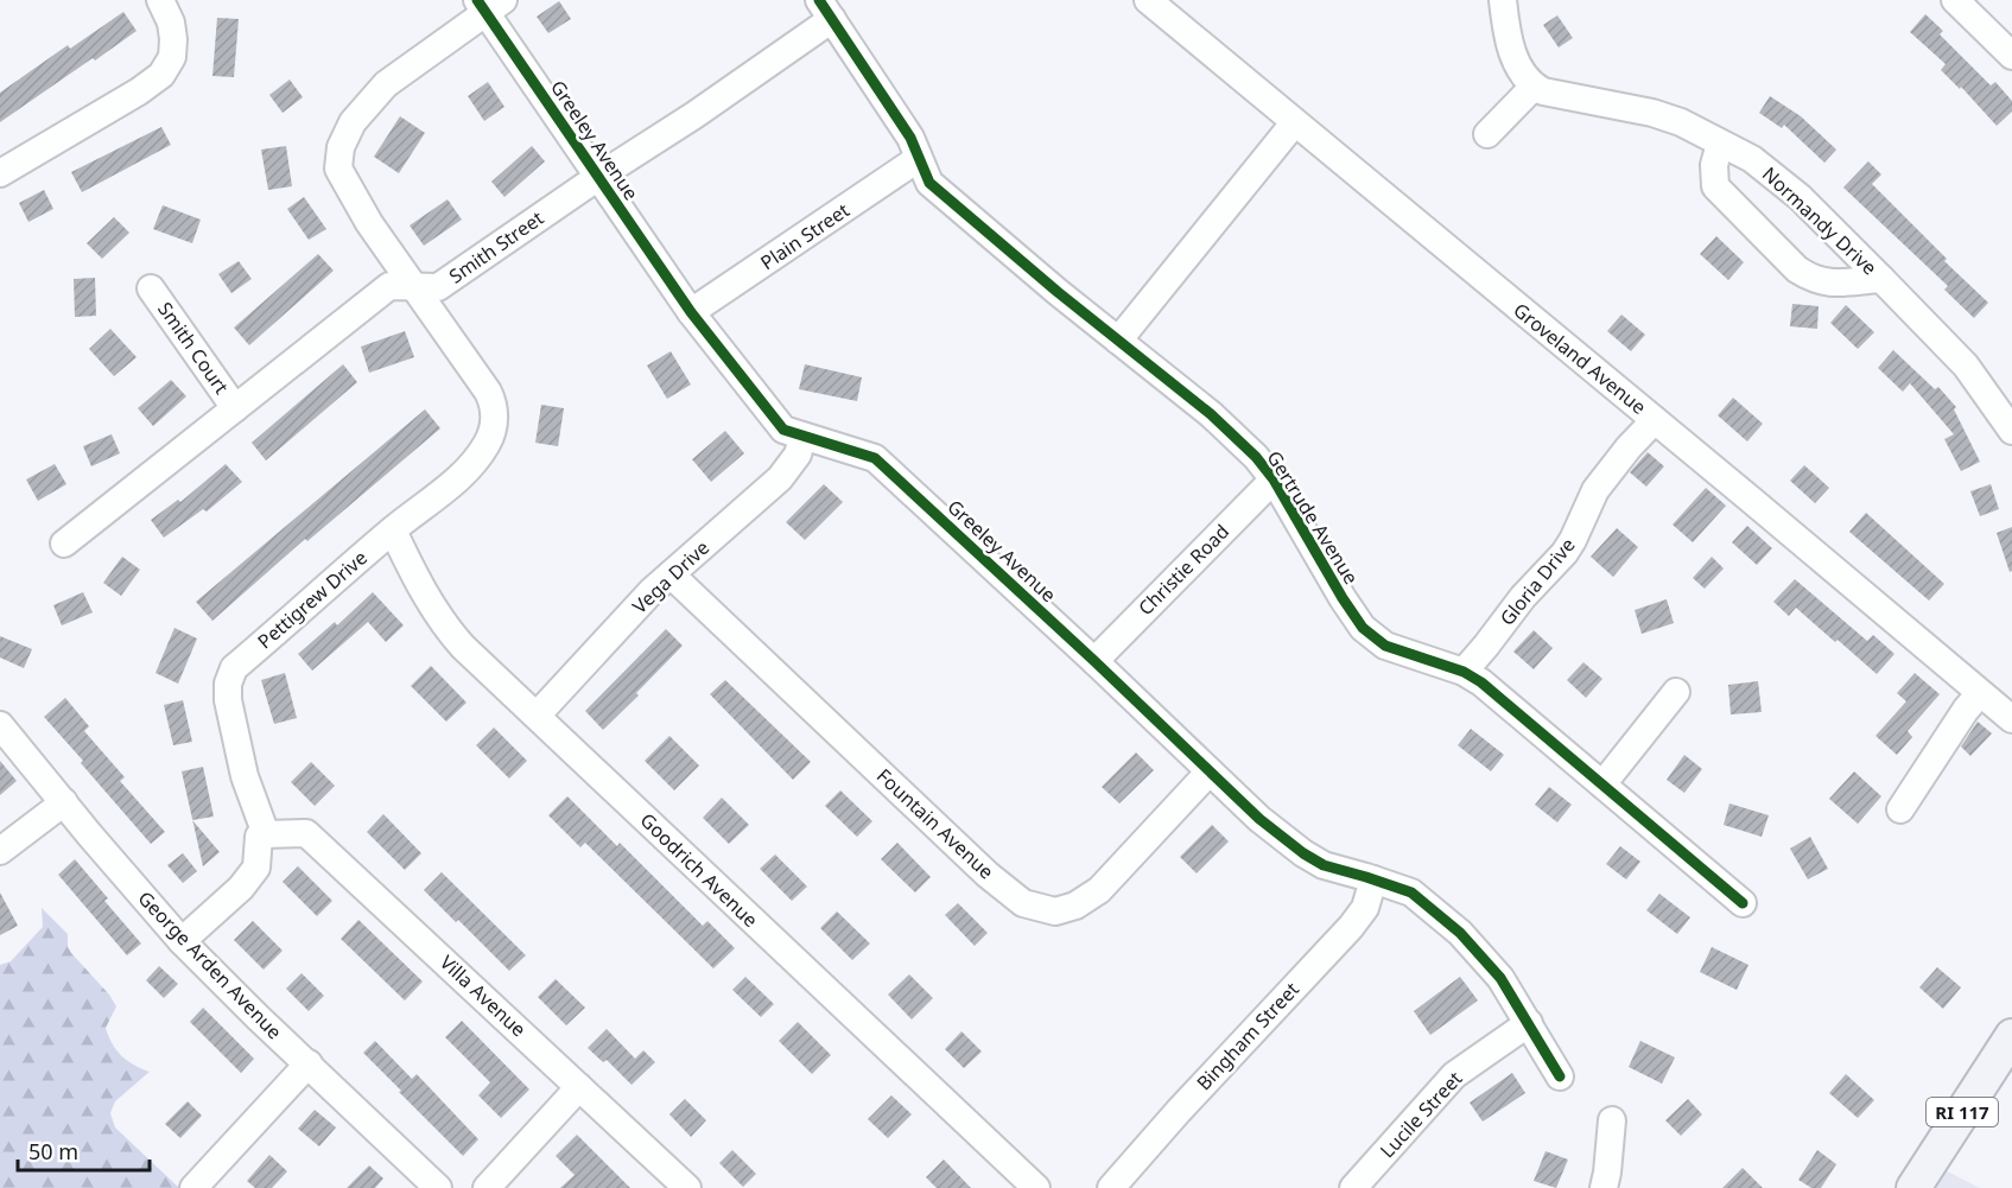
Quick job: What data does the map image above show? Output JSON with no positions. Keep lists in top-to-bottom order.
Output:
{
  "streets": {
    "main road": ["RI 117"],
    "street": [
      "Greeley Avenue",
      "Normandy Drive",
      "Plain Street",
      "Smith Street",
      "Smith Court",
      "Groveland Avenue",
      "Gertrude Avenue",
      "Christie Road",
      "Vega Drive",
      "Gloria Drive",
      "Pettigrew Drive",
      "Fountain Avenue",
      "Goodrich Avenue",
      "George Arden Avenue",
      "Villa Avenue",
      "Bingham Street",
      "Lucile Street"
    ]
  },
  "crossings": [
    ["Greeley Avenue", "Plain Street"],
    ["Greeley Avenue", "Smith Street"],
    ["Greeley Avenue", "Christie Road"],
    ["Greeley Avenue", "Vega Drive"],
    ["Greeley Avenue", "Pettigrew Drive"],
    ["Greeley Avenue", "Fountain Avenue"],
    ["Greeley Avenue", "Bingham Street"],
    ["Greeley Avenue", "Lucile Street"],
    ["Plain Street", "Gertrude Avenue"],
    ["Smith Street", "Smith Court"],
    ["Smith Street", "Gertrude Avenue"],
    ["Smith Street", "Pettigrew Drive"],
    ["Groveland Avenue", "Gloria Drive"],
    ["Gertrude Avenue", "Christie Road"],
    ["Gertrude Avenue", "Gloria Drive"],
    ["Vega Drive", "Fountain Avenue"],
    ["Vega Drive", "Goodrich Avenue"],
    ["Pettigrew Drive", "Goodrich Avenue"],
    ["Pettigrew Drive", "Villa Avenue"]
  ],
  "scale_bar": "50 m"
}
